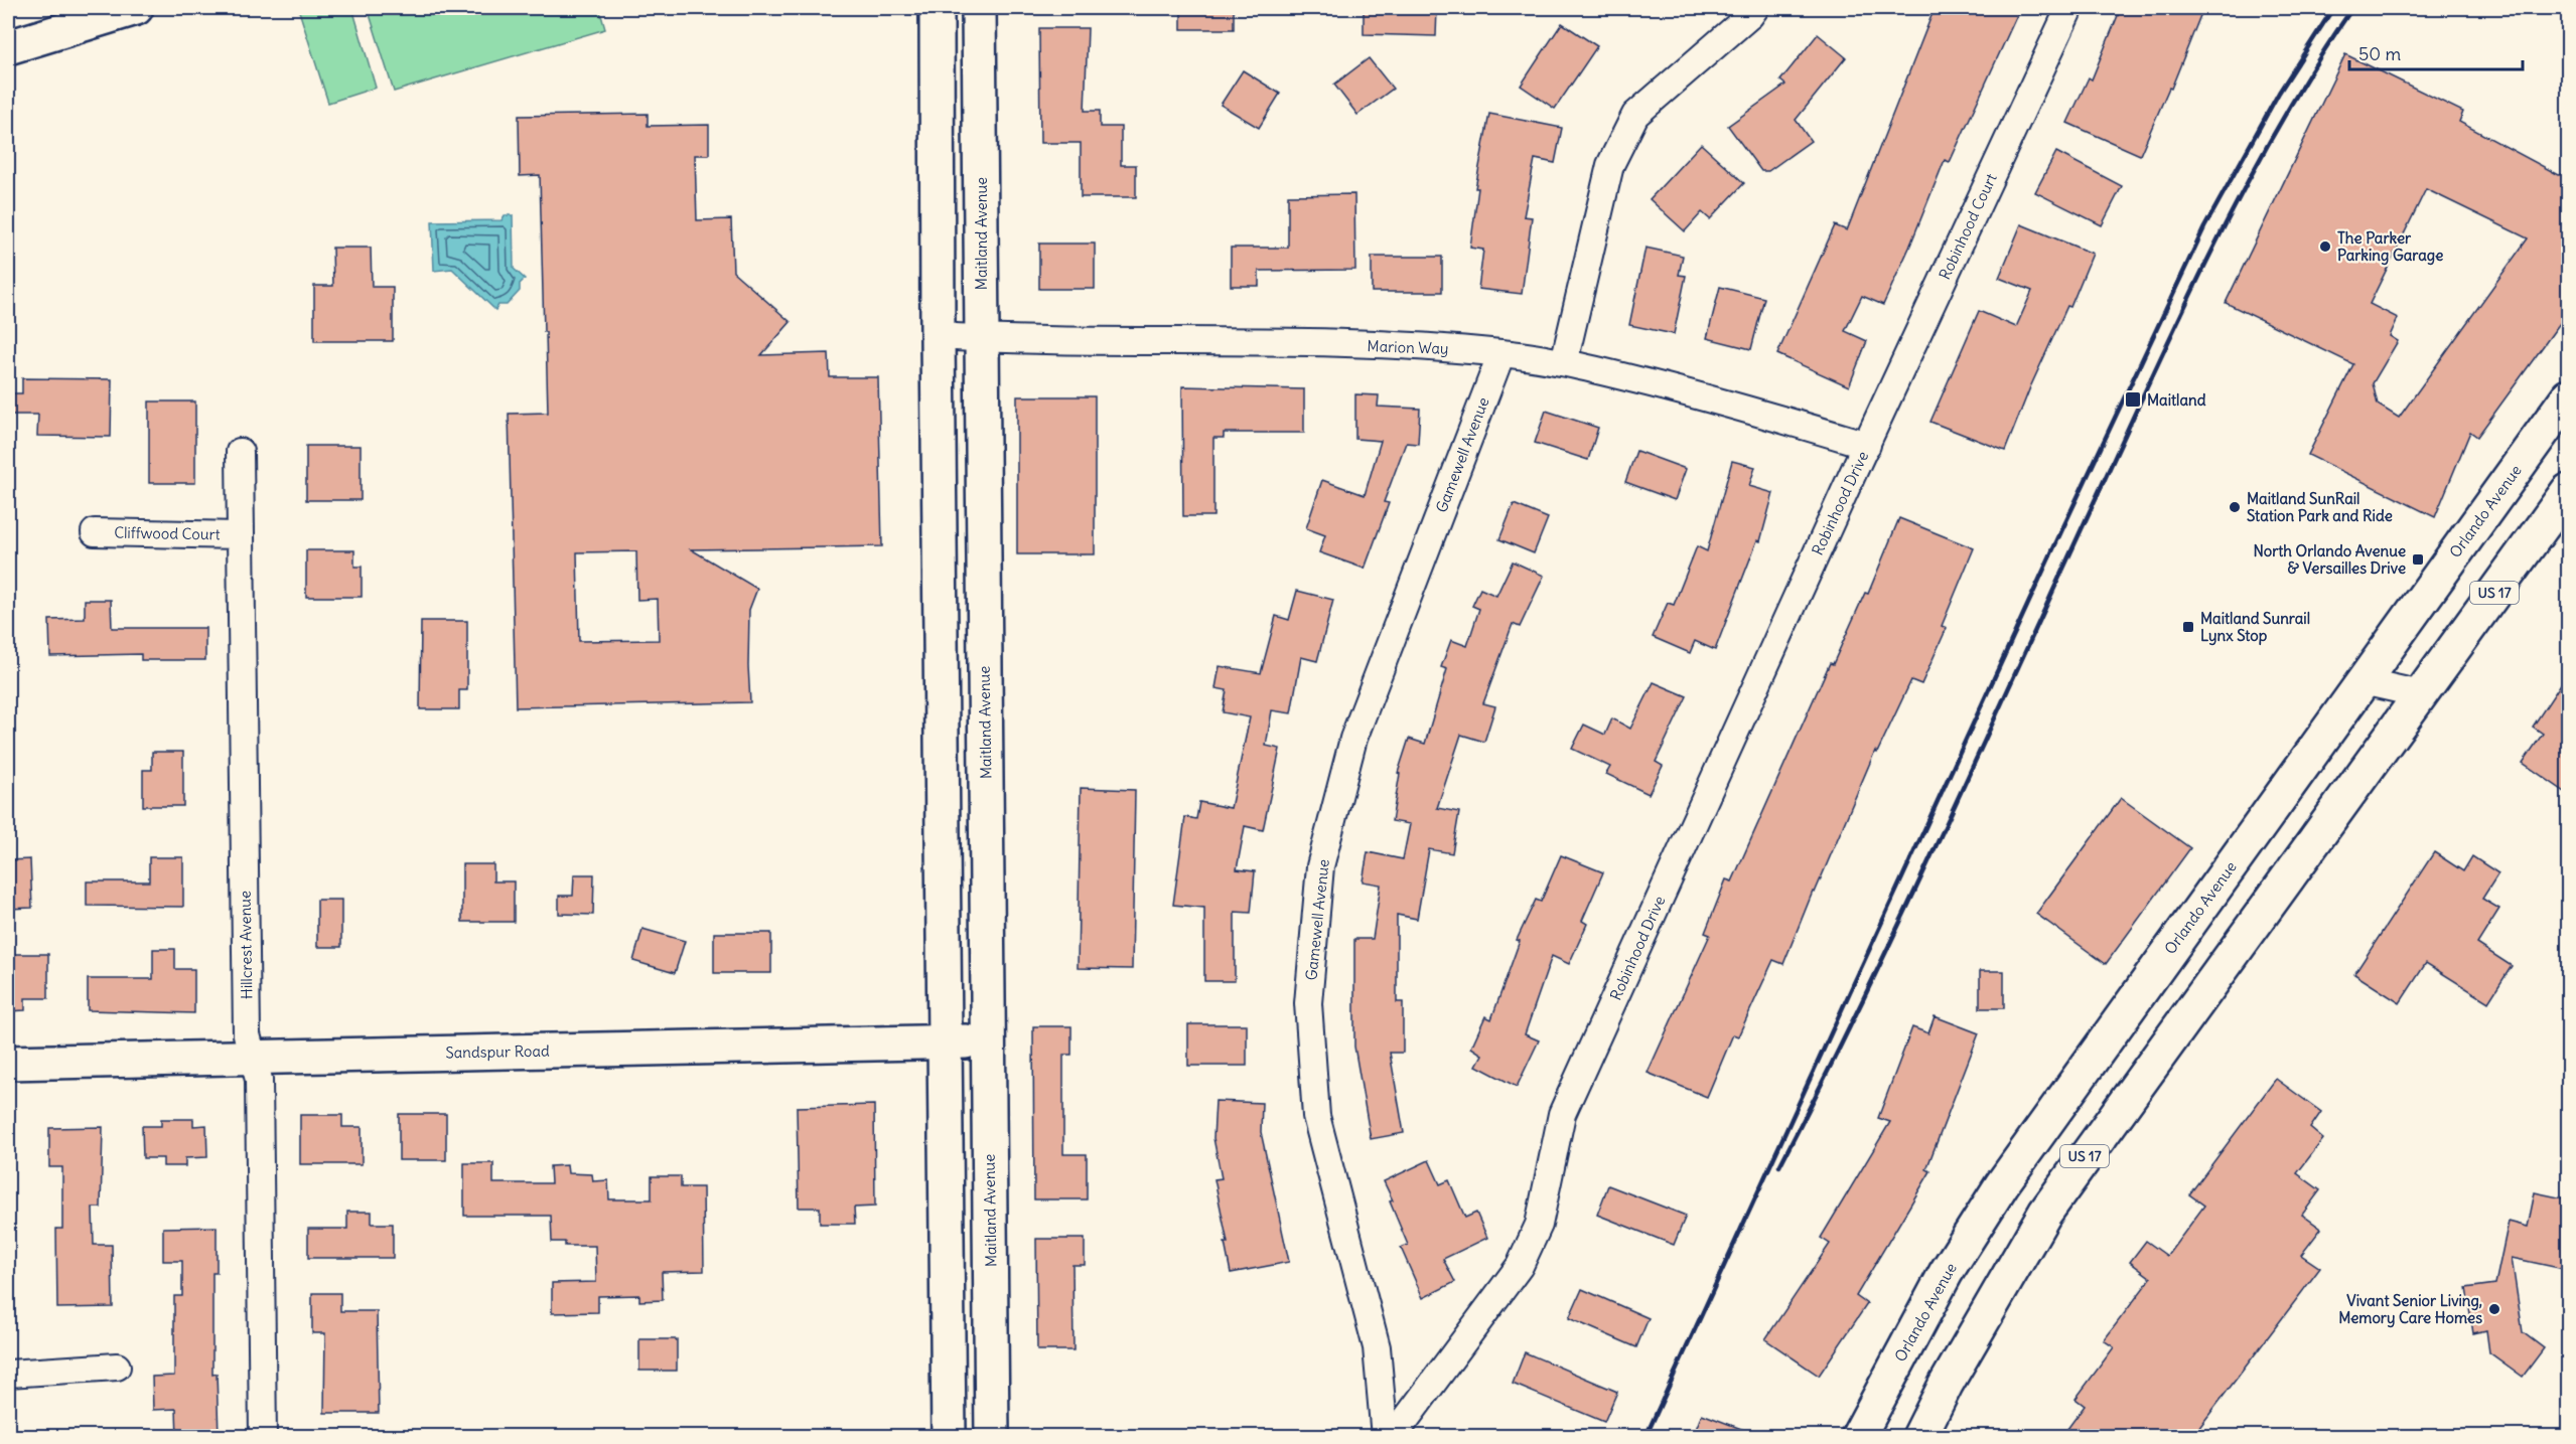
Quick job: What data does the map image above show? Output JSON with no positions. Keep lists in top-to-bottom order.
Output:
{
  "streets": {
    "main road": [
      "Maitland Avenue",
      "Orlando Avenue",
      "US 17",
      "Sandspur Road"
    ],
    "street": [
      "Robinhood Court",
      "Marion Way",
      "Gamewell Avenue",
      "Robinhood Drive",
      "Cliffwood Court",
      "Hillcrest Avenue"
    ]
  },
  "crossings": [
    ["Robinhood Court", "Marion Way"],
    ["Robinhood Court", "Robinhood Drive"],
    ["Maitland Avenue", "Marion Way"],
    ["Maitland Avenue", "Sandspur Road"],
    ["Marion Way", "Gamewell Avenue"],
    ["Marion Way", "Robinhood Drive"],
    ["Cliffwood Court", "Hillcrest Avenue"],
    ["Hillcrest Avenue", "Sandspur Road"]
  ],
  "places": {
    "other": ["The Parker Parking Garage", "Maitland SunRail Station Park and Ride", "Vivant Senior Living, Memory Care Homes"],
    "transit": ["Maitland", "North Orlando Avenue & Versailles Drive", "Maitland Sunrail Lynx Stop"]
  },
  "scale_bar": "50 m"
}
